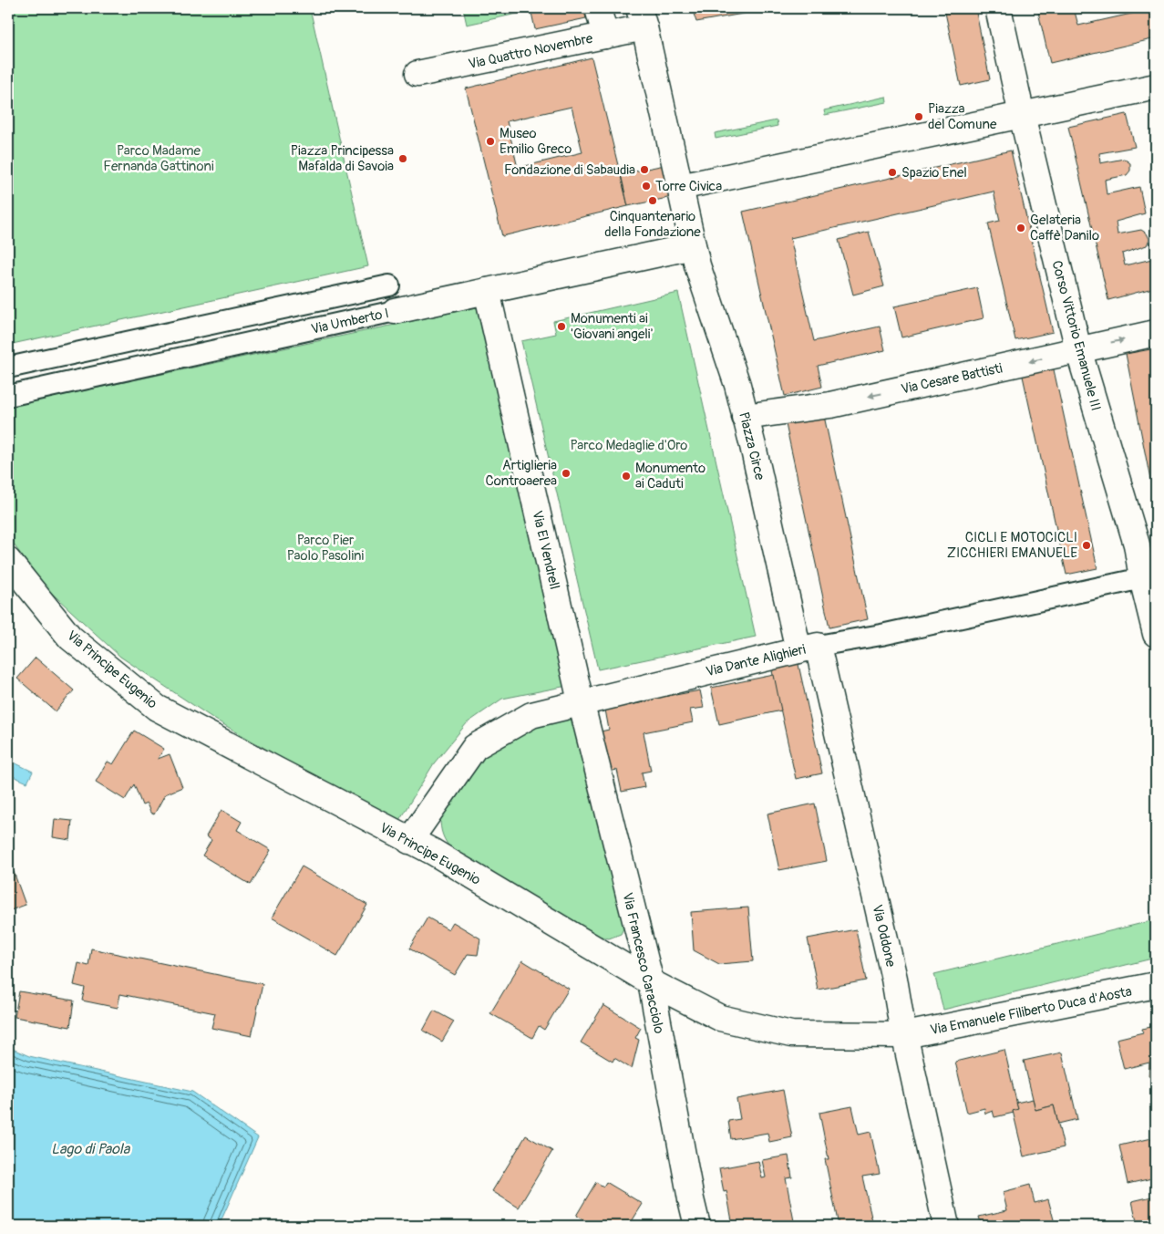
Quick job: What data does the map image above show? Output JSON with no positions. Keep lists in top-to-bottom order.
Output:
{
  "streets": {
    "street": [
      "Via Quattro Novembre",
      "Via Umberto I",
      "Corso Vittorio Emanuele III",
      "Via Cesare Battisti",
      "Piazza Circe",
      "Via El Vendrell",
      "Via Dante Alighieri",
      "Via Principe Eugenio",
      "Via Oddone",
      "Via Francesco Caracciolo",
      "Via Emanuele Filiberto Duca d'Aosta"
    ]
  },
  "crossings": [
    ["Via Umberto I", "Piazza Circe"],
    ["Via Umberto I", "Via El Vendrell"],
    ["Corso Vittorio Emanuele III", "Via Cesare Battisti"],
    ["Corso Vittorio Emanuele III", "Via Dante Alighieri"],
    ["Via Cesare Battisti", "Piazza Circe"],
    ["Piazza Circe", "Via Dante Alighieri"],
    ["Piazza Circe", "Via Oddone"],
    ["Via El Vendrell", "Via Dante Alighieri"],
    ["Via El Vendrell", "Via Francesco Caracciolo"],
    ["Via Dante Alighieri", "Via Principe Eugenio"],
    ["Via Dante Alighieri", "Via Oddone"],
    ["Via Dante Alighieri", "Via Francesco Caracciolo"],
    ["Via Principe Eugenio", "Via Oddone"],
    ["Via Principe Eugenio", "Via Francesco Caracciolo"],
    ["Via Principe Eugenio", "Via Emanuele Filiberto Duca d'Aosta"],
    ["Via Oddone", "Via Emanuele Filiberto Duca d'Aosta"]
  ],
  "water": ["Lago di Paola"],
  "parks": ["Parco Madame Fernanda Gattinoni", "Parco Medaglie d'Oro", "Parco Pier Paolo Pasolini"],
  "places": [
    "Piazza del Comune",
    "Museo Emilio Greco",
    "Piazza Principessa Mafalda di Savoia",
    "Fondazione di Sabaudia",
    "Spazio Enel",
    "Torre Civica",
    "Cinquantenario della Fondazione",
    "Gelateria Caffè Danilo",
    "Monumenti ai 'Giovani angeli'",
    "Artiglieria Controaerea",
    "Monumento ai Caduti",
    "CICLI E MOTOCICLI ZICCHIERI EMANUELE"
  ]
}
